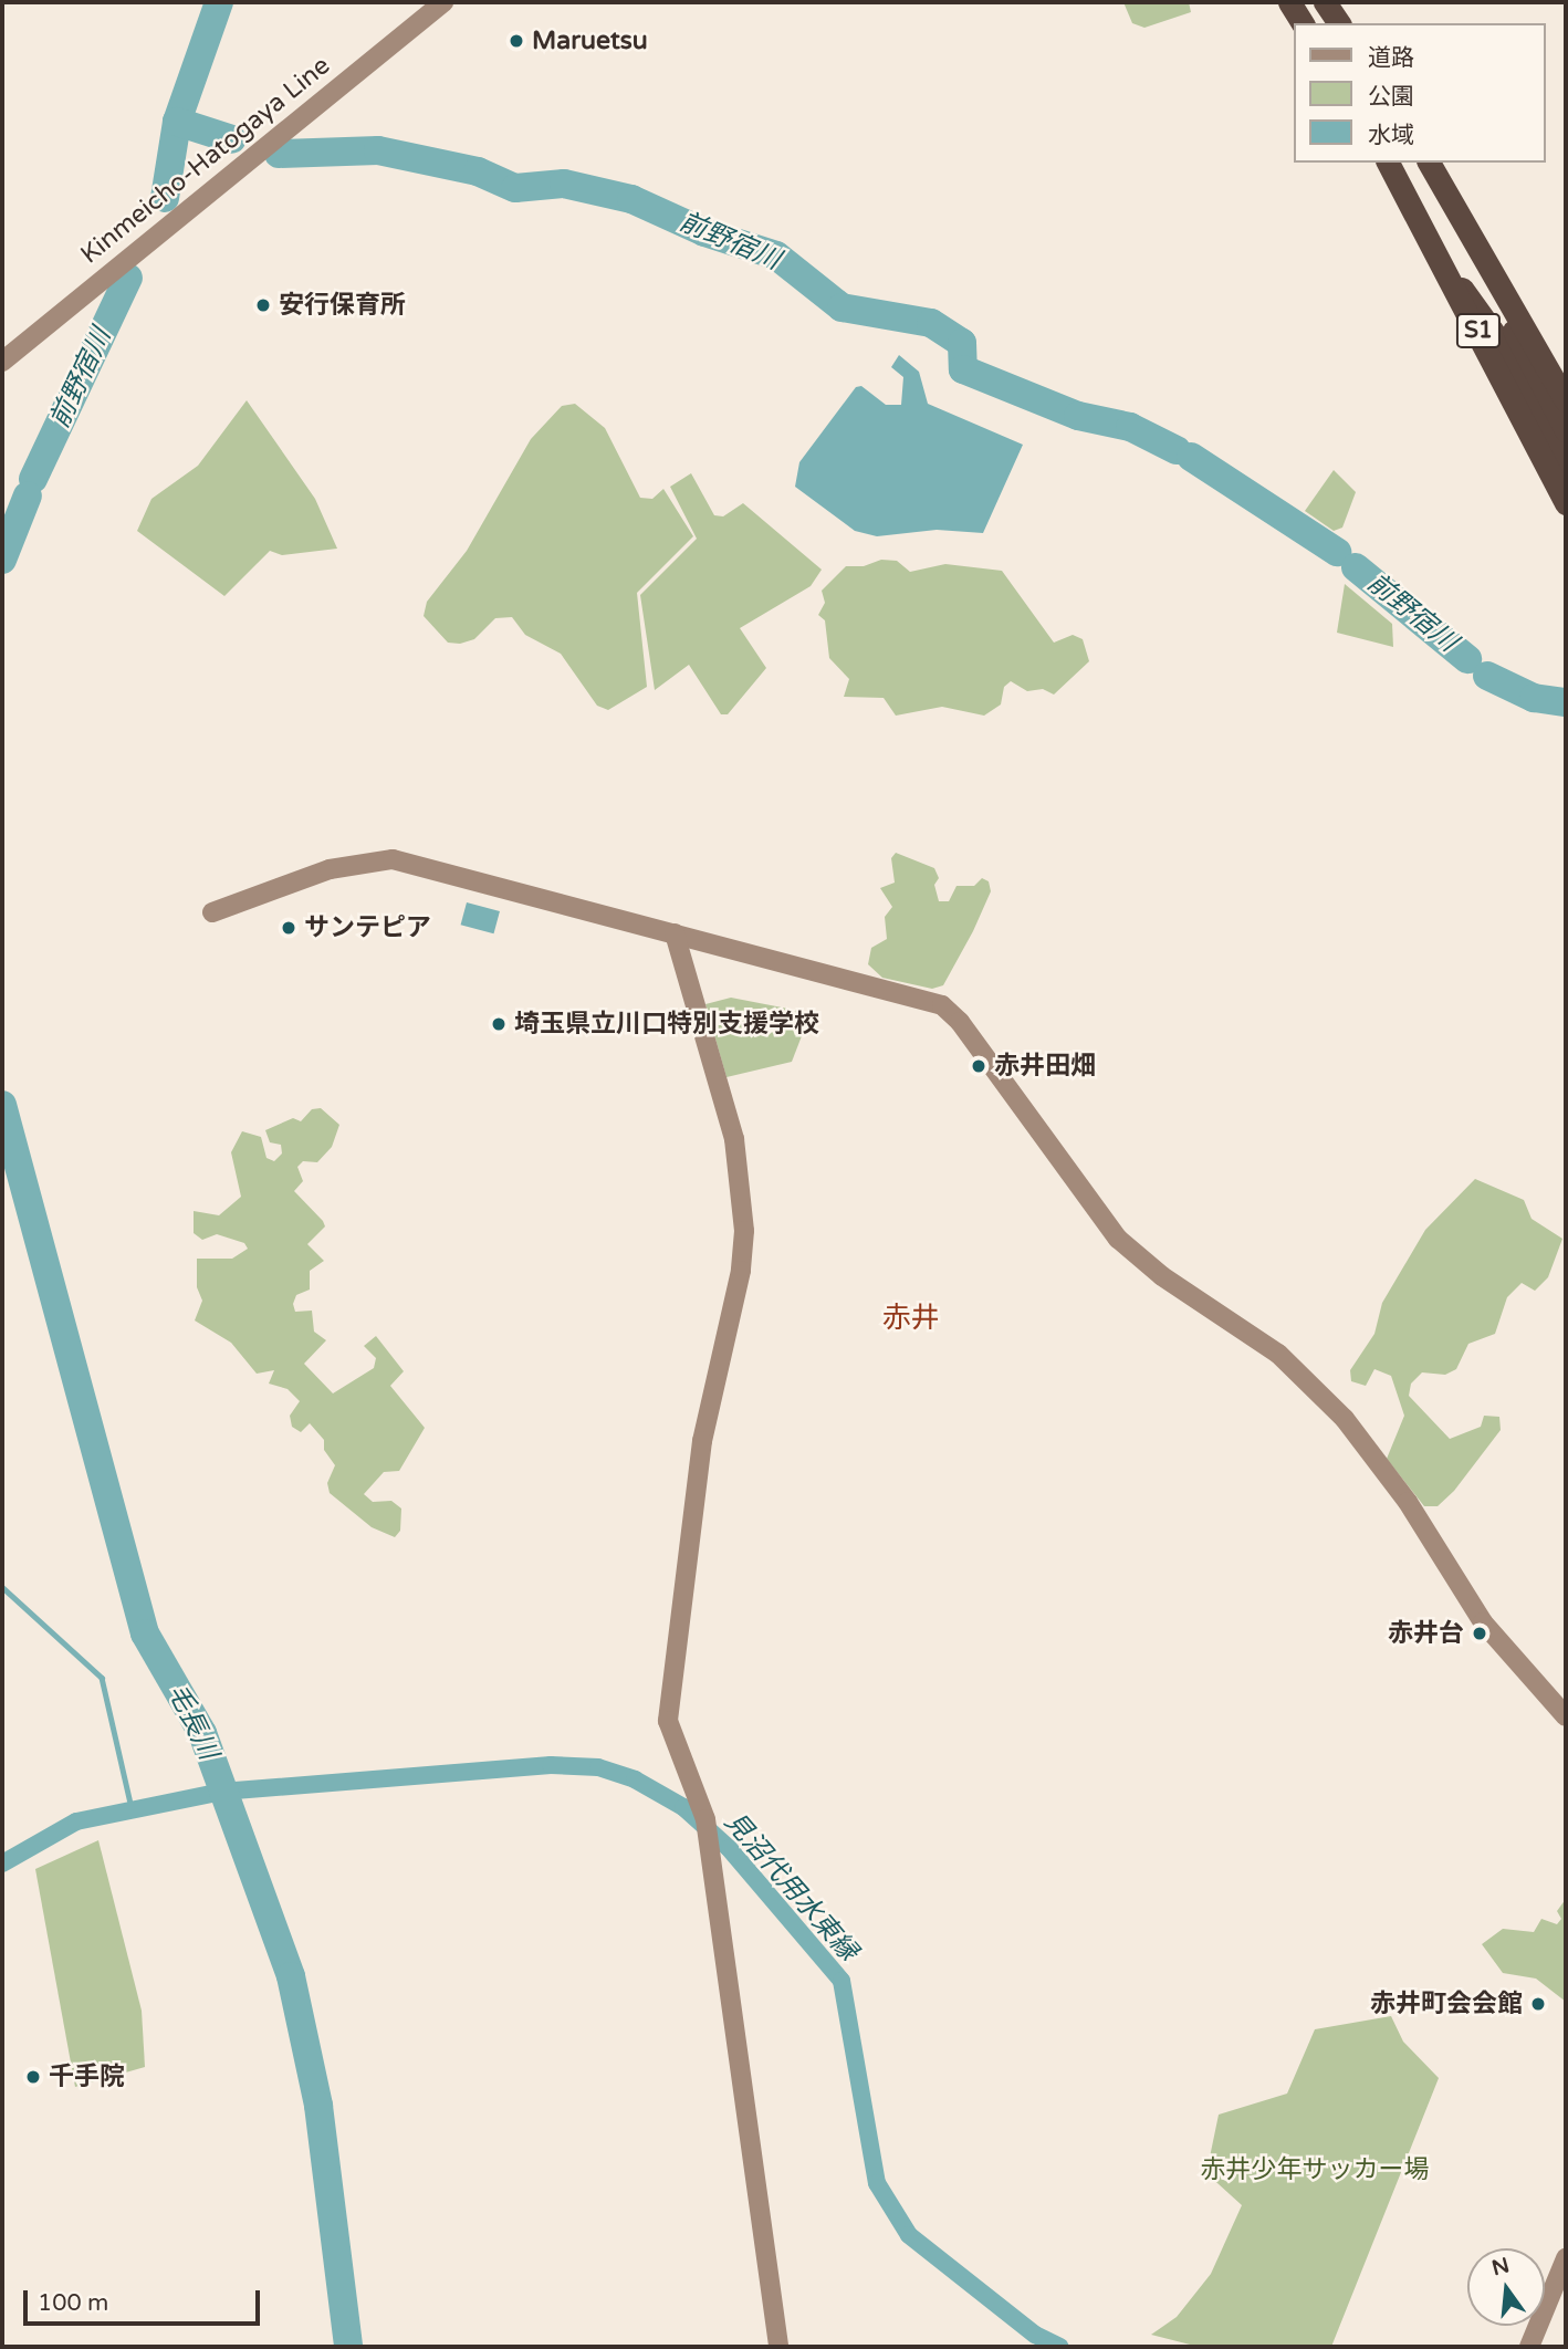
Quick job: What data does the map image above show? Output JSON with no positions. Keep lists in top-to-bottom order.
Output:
{
  "streets": {
    "highway": ["S1"],
    "street": ["Kinmeicho-Hatogaya Line"]
  },
  "districts": ["赤井"],
  "water": ["前野宿川", "毛長川", "見沼代用水東縁"],
  "parks": ["赤井少年サッカー場"],
  "places": [
    "Maruetsu",
    "安行保育所",
    "サンテピア",
    "埼玉県立川口特別支援学校",
    "赤井田畑",
    "赤井台",
    "赤井町会会館",
    "千手院"
  ],
  "legend": ["道路", "公園", "水域"],
  "scale_bar": "100 m",
  "north": "top"
}
